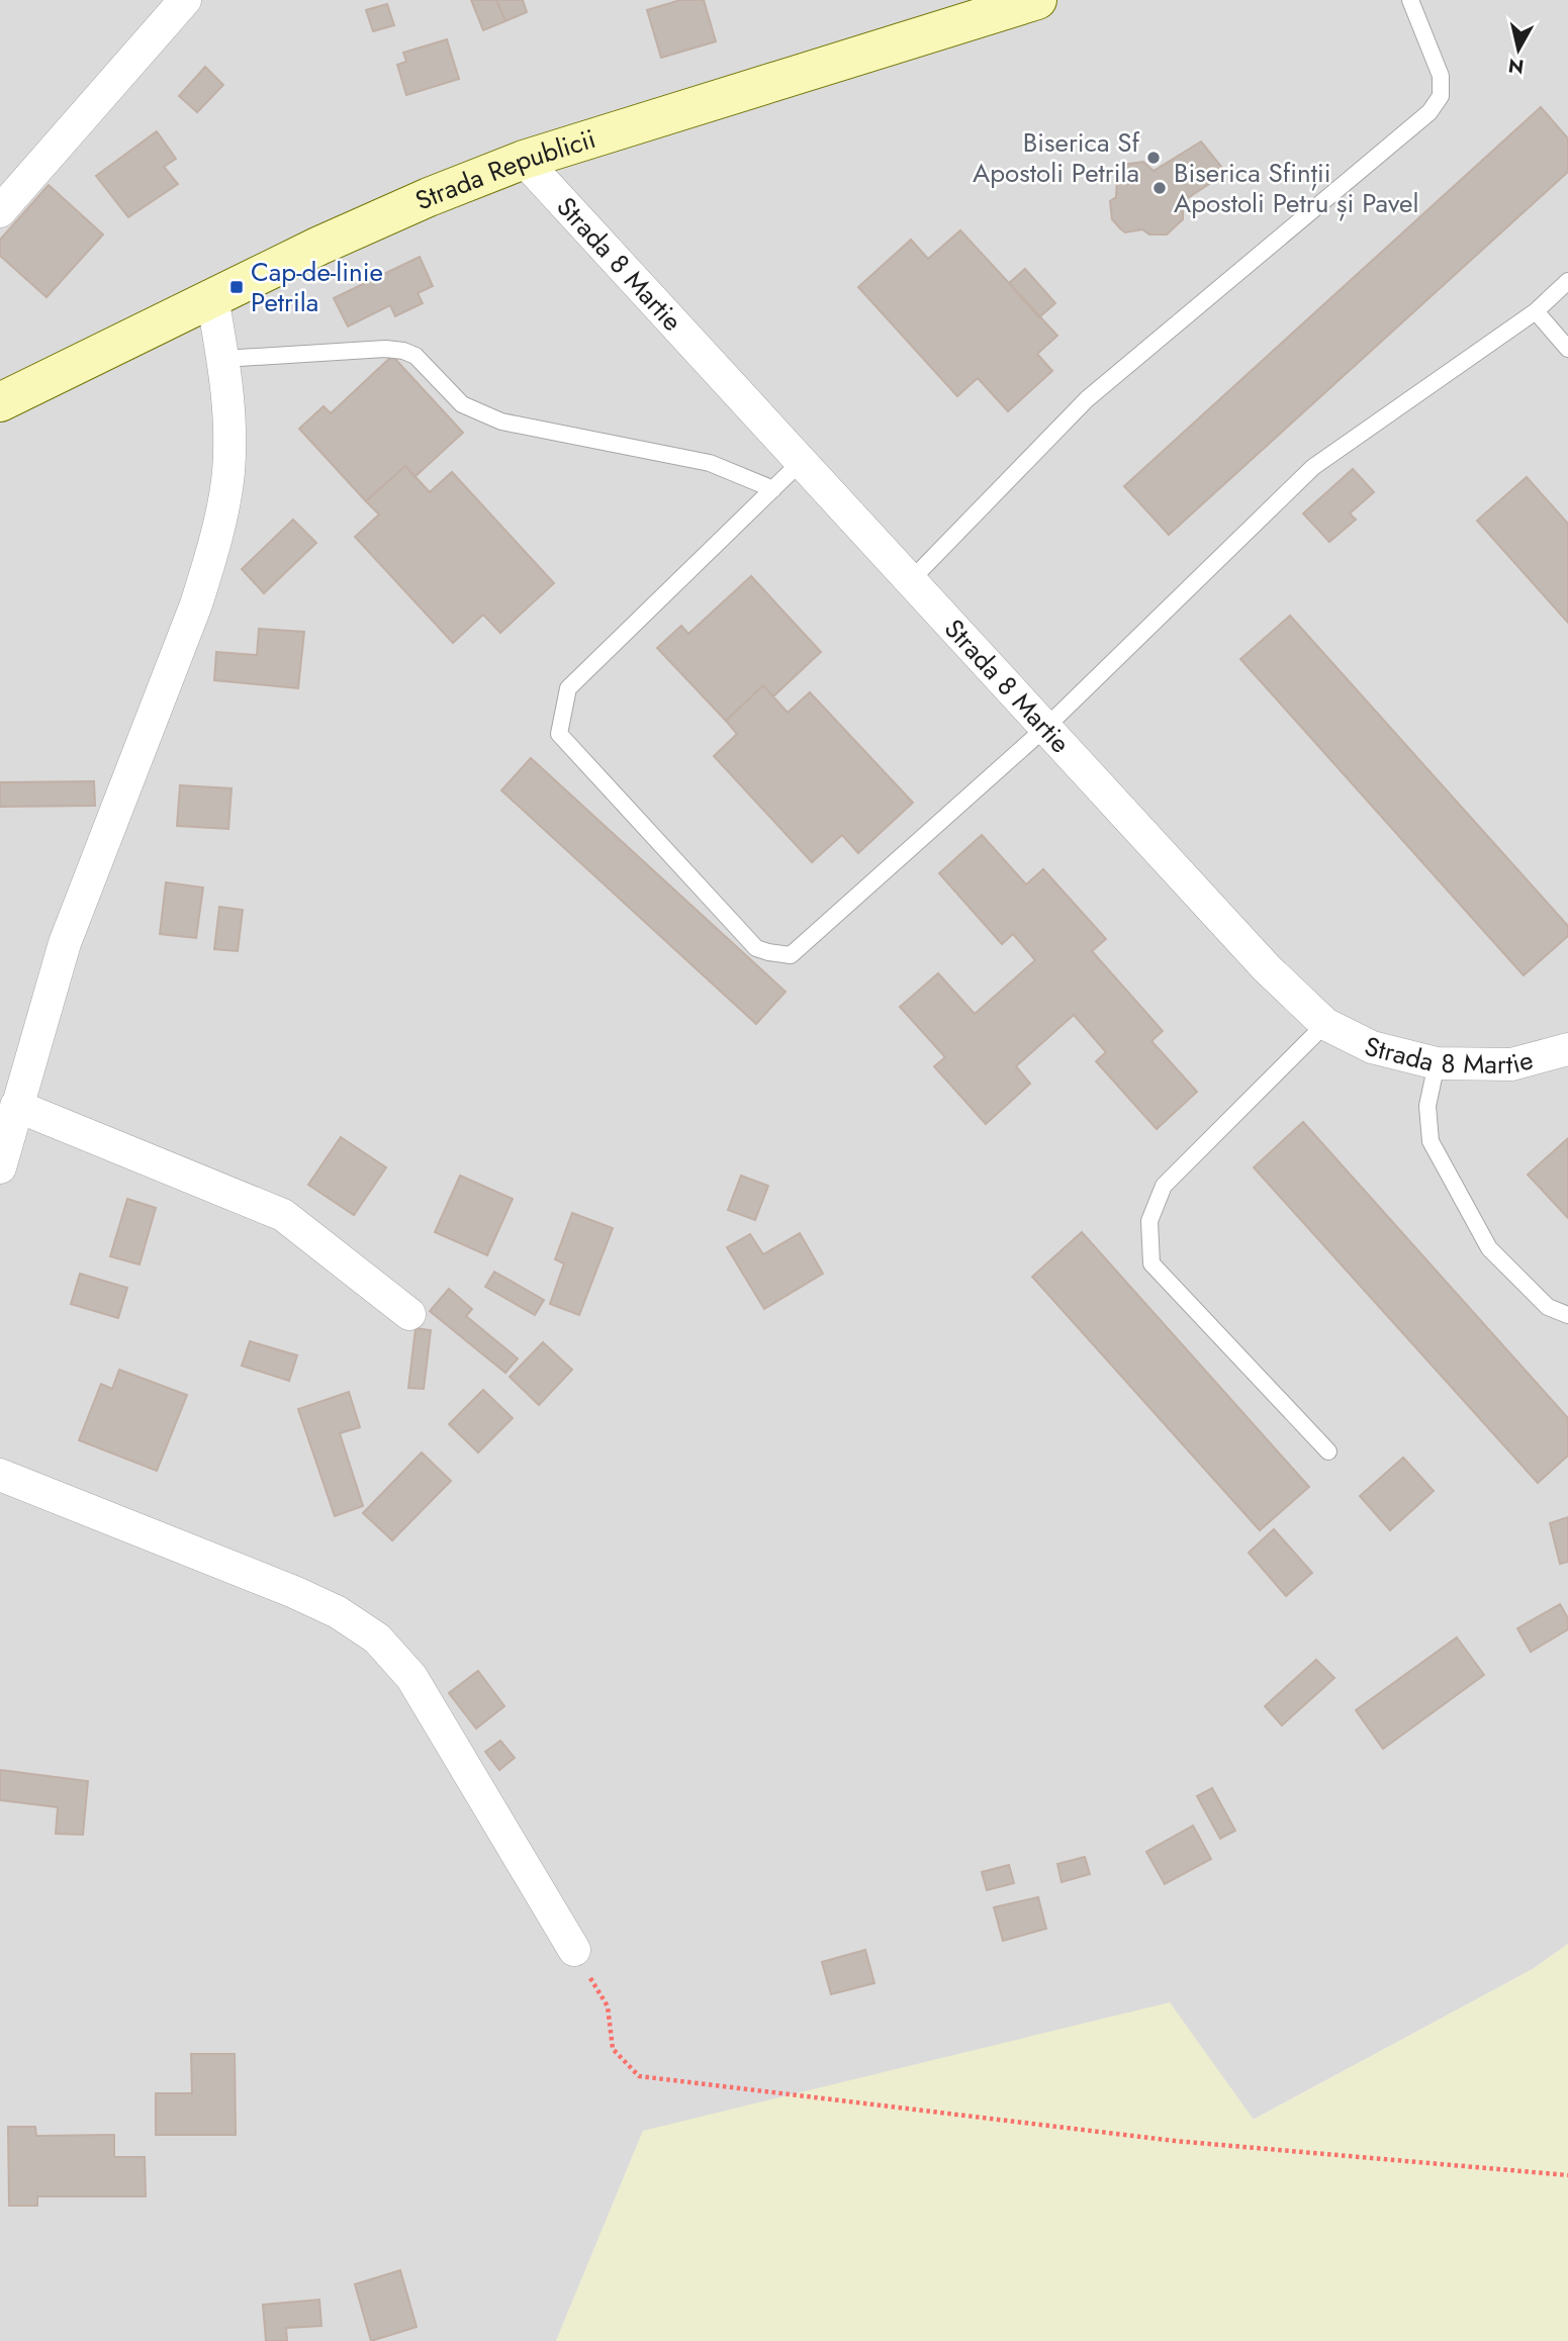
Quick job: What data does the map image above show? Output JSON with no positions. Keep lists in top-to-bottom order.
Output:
{
  "streets": {
    "main road": ["Strada Republicii"],
    "street": ["Strada 8 Martie"]
  },
  "crossings": [
    ["Strada Republicii", "Strada 8 Martie"]
  ],
  "places": {
    "other": ["Biserica Sf Apostoli Petrila", "Biserica Sfinții Apostoli Petru și Pavel"],
    "transit": ["Cap-de-linie Petrila"]
  },
  "north": "bottom"
}
